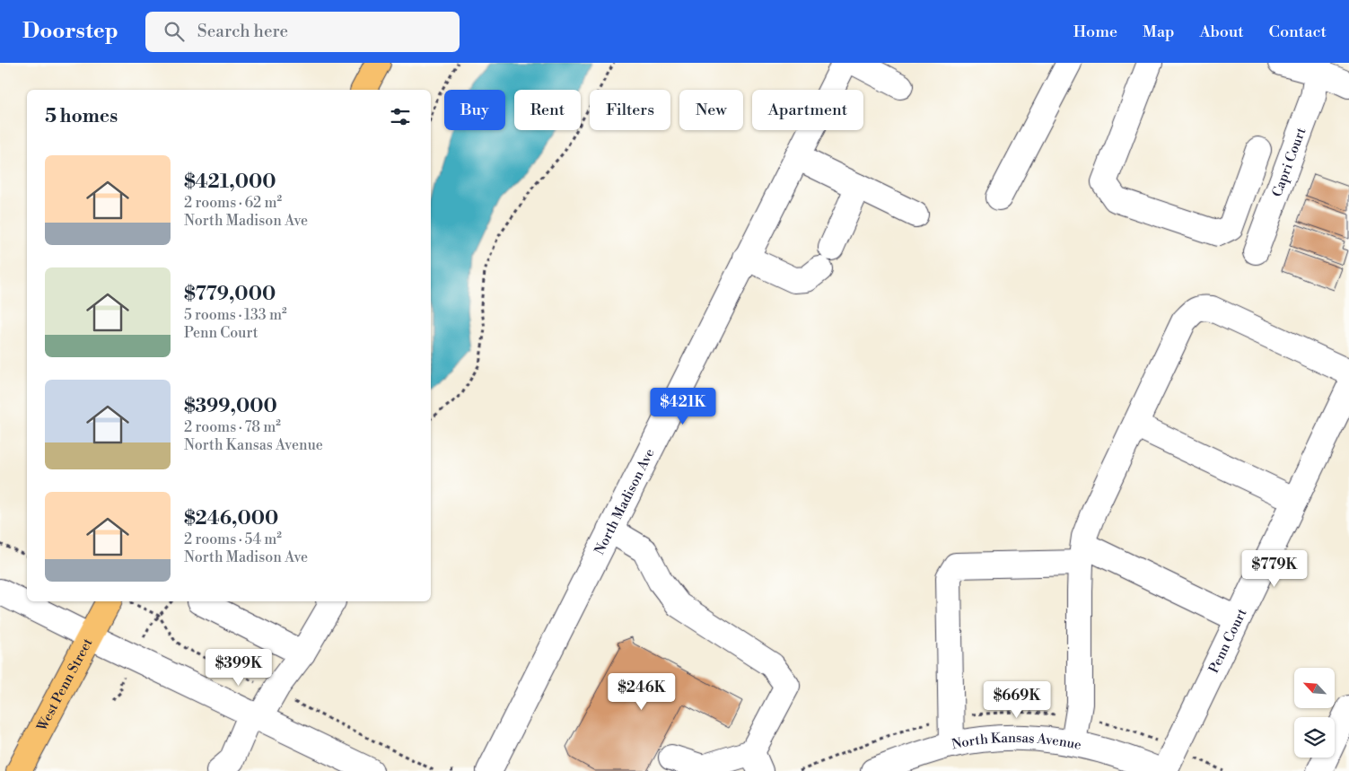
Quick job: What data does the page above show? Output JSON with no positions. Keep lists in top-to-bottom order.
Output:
{
  "streets": {
    "main road": ["West Penn Street"],
    "street": [
      "Capri Court",
      "North Madison Ave",
      "Penn Court",
      "North Kansas Avenue"
    ]
  },
  "north": "top left",
  "page": {
    "header": "Doorstep",
    "search": "Search here",
    "nav": [
      "Home",
      "Map",
      "About",
      "Contact"
    ],
    "chip": [
      "Buy",
      "Rent",
      "Filters",
      "New",
      "Apartment"
    ],
    "heading": "5 homes",
    "list": [
      {
        "name": "$421,000",
        "note": "2 rooms · 62 m² · North Madison Ave"
      },
      {
        "name": "$779,000",
        "note": "5 rooms · 133 m² · Penn Court"
      },
      {
        "name": "$399,000",
        "note": "2 rooms · 78 m² · North Kansas Avenue"
      },
      {
        "name": "$246,000",
        "note": "2 rooms · 54 m² · North Madison Ave"
      }
    ],
    "price": [
      "$421K",
      "$779K",
      "$399K",
      "$246K",
      "$669K"
    ]
  }
}
